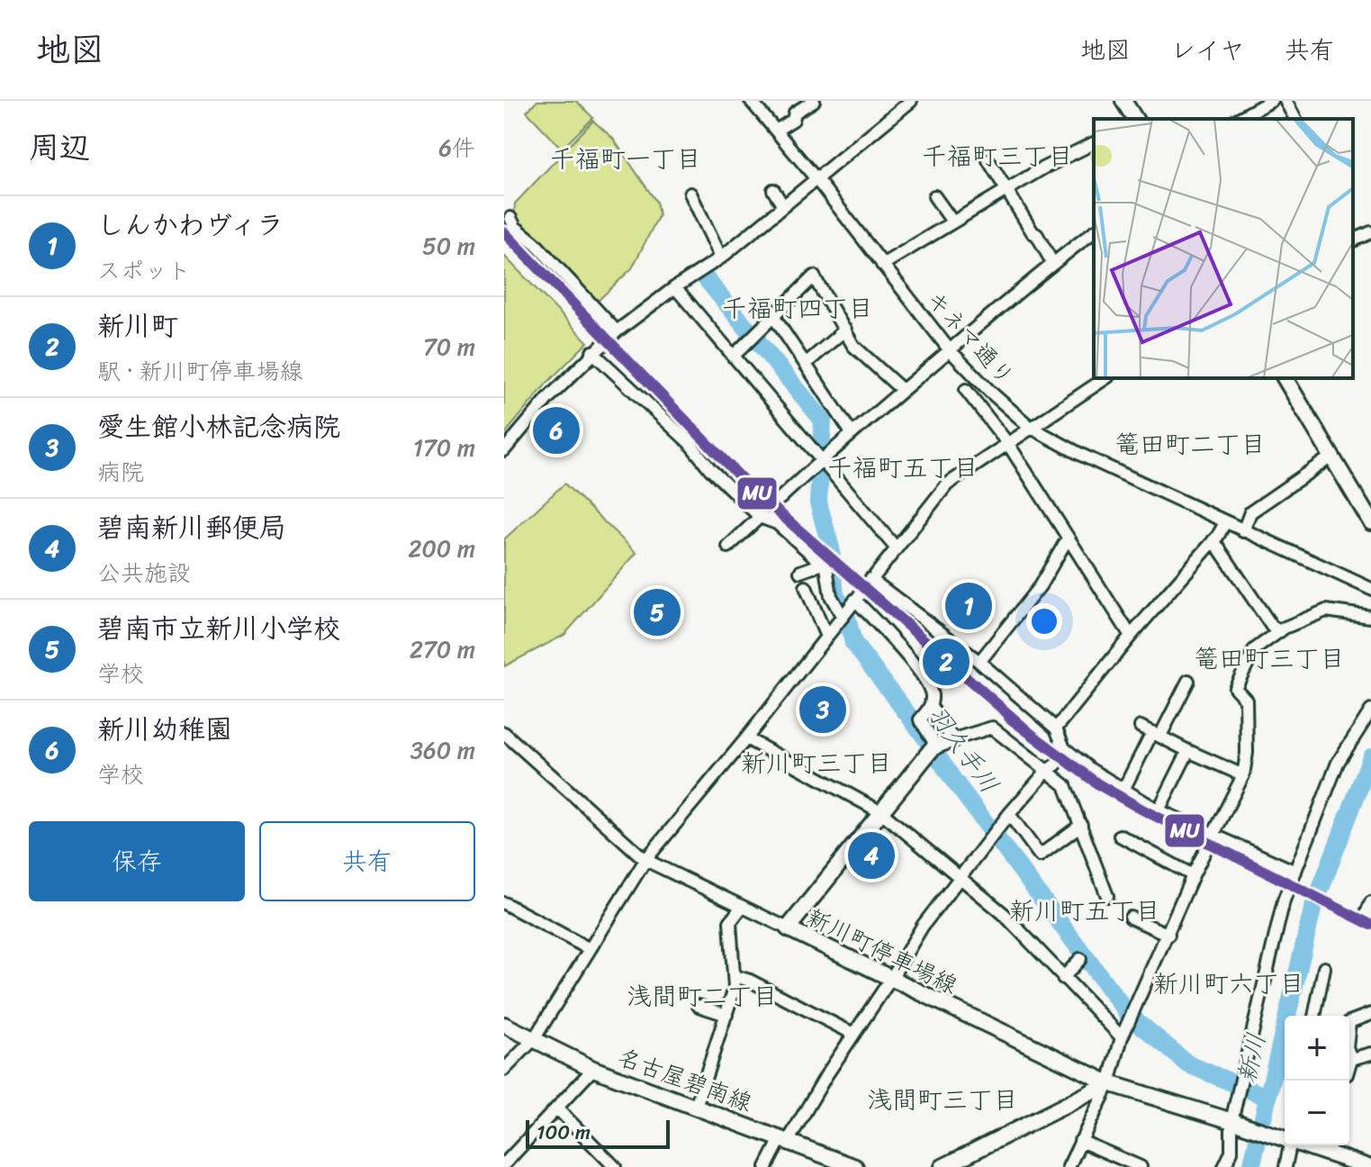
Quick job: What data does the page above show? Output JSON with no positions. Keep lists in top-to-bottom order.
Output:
{
  "streets": {
    "main road": ["新川町停車場線", "名古屋碧南線"],
    "street": ["キネマ通り"]
  },
  "districts": [
    "千福町三丁目",
    "千福町一丁目",
    "千福町四丁目",
    "篭田町二丁目",
    "千福町五丁目",
    "篭田町三丁目",
    "新川町三丁目",
    "新川町五丁目",
    "新川町六丁目",
    "浅間町二丁目",
    "浅間町三丁目"
  ],
  "water": ["羽久手川", "新川"],
  "lines": ["transit line MU"],
  "scale_bar": "100 m",
  "page": {
    "header": "地図",
    "nav": ["地図", "レイヤ", "共有"],
    "heading": ["周辺", "6件"],
    "list": [
      {
        "mark": "1",
        "name": "しんかわヴィラ",
        "note": "スポット",
        "value": "50 m"
      },
      {
        "mark": "2",
        "name": "新川町",
        "note": "駅 · 新川町停車場線",
        "value": "70 m"
      },
      {
        "mark": "3",
        "name": "愛生館小林記念病院",
        "note": "病院",
        "value": "170 m"
      },
      {
        "mark": "4",
        "name": "碧南新川郵便局",
        "note": "公共施設",
        "value": "200 m"
      },
      {
        "mark": "5",
        "name": "碧南市立新川小学校",
        "note": "学校",
        "value": "270 m"
      },
      {
        "mark": "6",
        "name": "新川幼稚園",
        "note": "学校",
        "value": "360 m"
      }
    ],
    "pins": [
      "6",
      "1",
      "5",
      "2",
      "3",
      "4"
    ],
    "buttons": ["保存", "共有"],
    "map_buttons": ["+", "−"],
    "scale": "100 m"
  }
}
